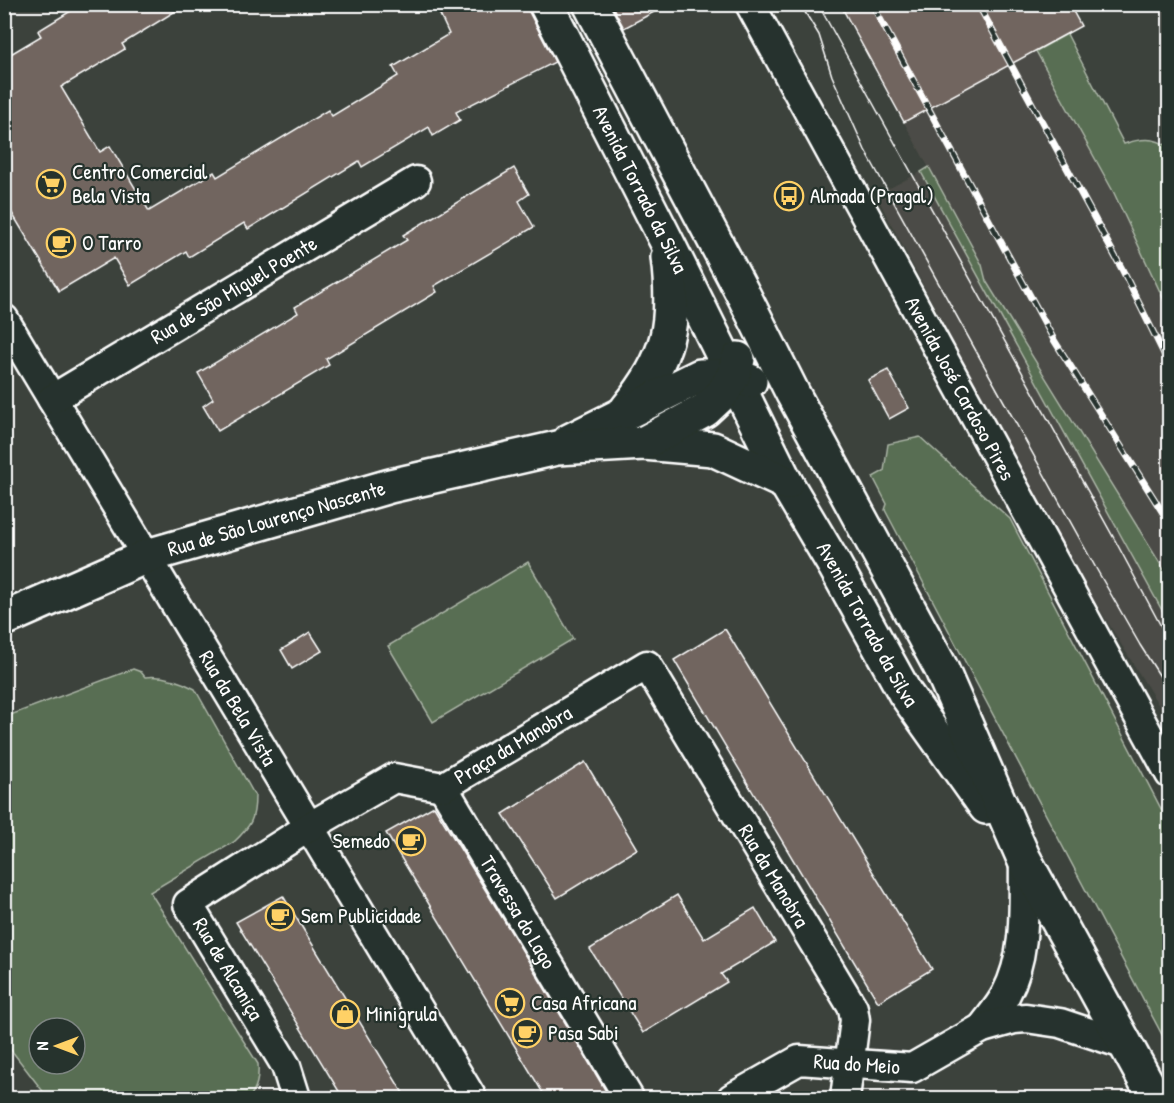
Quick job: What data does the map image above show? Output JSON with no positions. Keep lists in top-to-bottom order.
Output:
{
  "streets": {
    "main road": ["Avenida Torrado da Silva", "Rua de São Lourenço Nascente"],
    "street": [
      "Rua de São Miguel Poente",
      "Avenida José Cardoso Pires",
      "Rua da Bela Vista",
      "Praça da Manobra",
      "Rua da Manobra",
      "Travessa do Lago",
      "Rua de Alcaniça",
      "Rua do Meio"
    ]
  },
  "crossings": [
    ["Avenida Torrado da Silva", "Rua de São Lourenço Nascente"],
    ["Rua de São Miguel Poente", "Rua da Bela Vista"],
    ["Rua de São Lourenço Nascente", "Rua da Bela Vista"],
    ["Rua da Bela Vista", "Praça da Manobra"],
    ["Rua da Bela Vista", "Rua de Alcaniça"],
    ["Praça da Manobra", "Rua da Manobra"],
    ["Praça da Manobra", "Travessa do Lago"],
    ["Praça da Manobra", "Rua de Alcaniça"],
    ["Rua da Manobra", "Rua do Meio"]
  ],
  "places": {
    "supermarket": ["Centro Comercial Bela Vista", "Casa Africana"],
    "bus stop": ["Almada (Pragal)"],
    "cafe": [
      "O Tarro",
      "Semedo",
      "Sem Publicidade",
      "Pasa Sabi"
    ],
    "shop": ["Minigrula"]
  },
  "north": "left"
}
